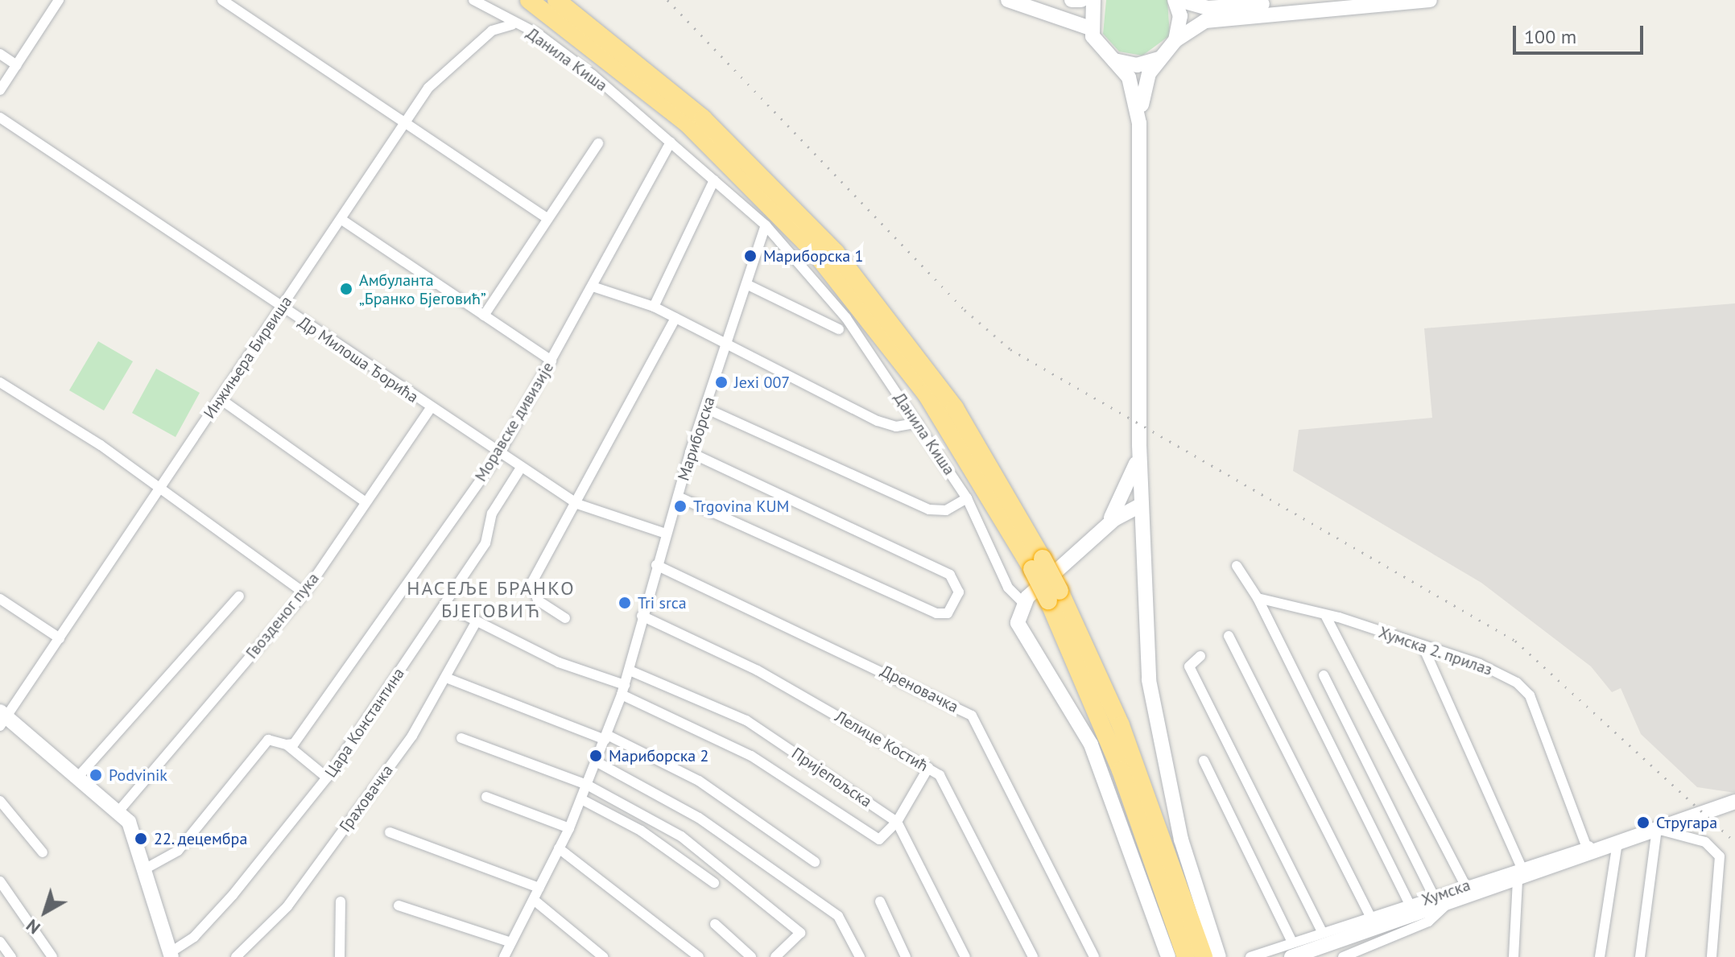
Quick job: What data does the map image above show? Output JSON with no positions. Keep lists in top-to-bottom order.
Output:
{
  "streets": {
    "main road": ["Хумска"],
    "street": [
      "Данила Киша",
      "Инжињера Бирвиша",
      "Др Милоша Ђорића",
      "Моравске дивизије",
      "Мариборска",
      "Гвозденог пука",
      "Хумска 2. прилаз",
      "Дреновачка",
      "Цара Константина",
      "Лелице Костић",
      "Пријепољска",
      "Граховачка"
    ]
  },
  "crossings": [
    ["Данила Киша", "Инжињера Бирвиша"],
    ["Данила Киша", "Моравске дивизије"],
    ["Данила Киша", "Мариборска"],
    ["Инжињера Бирвиша", "Др Милоша Ђорића"],
    ["Др Милоша Ђорића", "Моравске дивизије"],
    ["Др Милоша Ђорића", "Мариборска"],
    ["Др Милоша Ђорића", "Гвозденог пука"],
    ["Др Милоша Ђорића", "Цара Константина"],
    ["Мариборска", "Дреновачка"],
    ["Мариборска", "Лелице Костић"],
    ["Мариборска", "Пријепољска"],
    ["Хумска 2. прилаз", "Хумска"]
  ],
  "districts": ["НАСЕЉЕ БРАНКО БЈЕГОВИЋ"],
  "places": [
    "Мариборска 1",
    "Амбуланта „Бранко Бјеговић”",
    "Jexi 007",
    "Trgovina KUM",
    "Tri srca",
    "Мариборска 2",
    "Podvinik",
    "Стругара",
    "22. децембра"
  ],
  "scale_bar": "100 m",
  "north": "bottom left"
}
